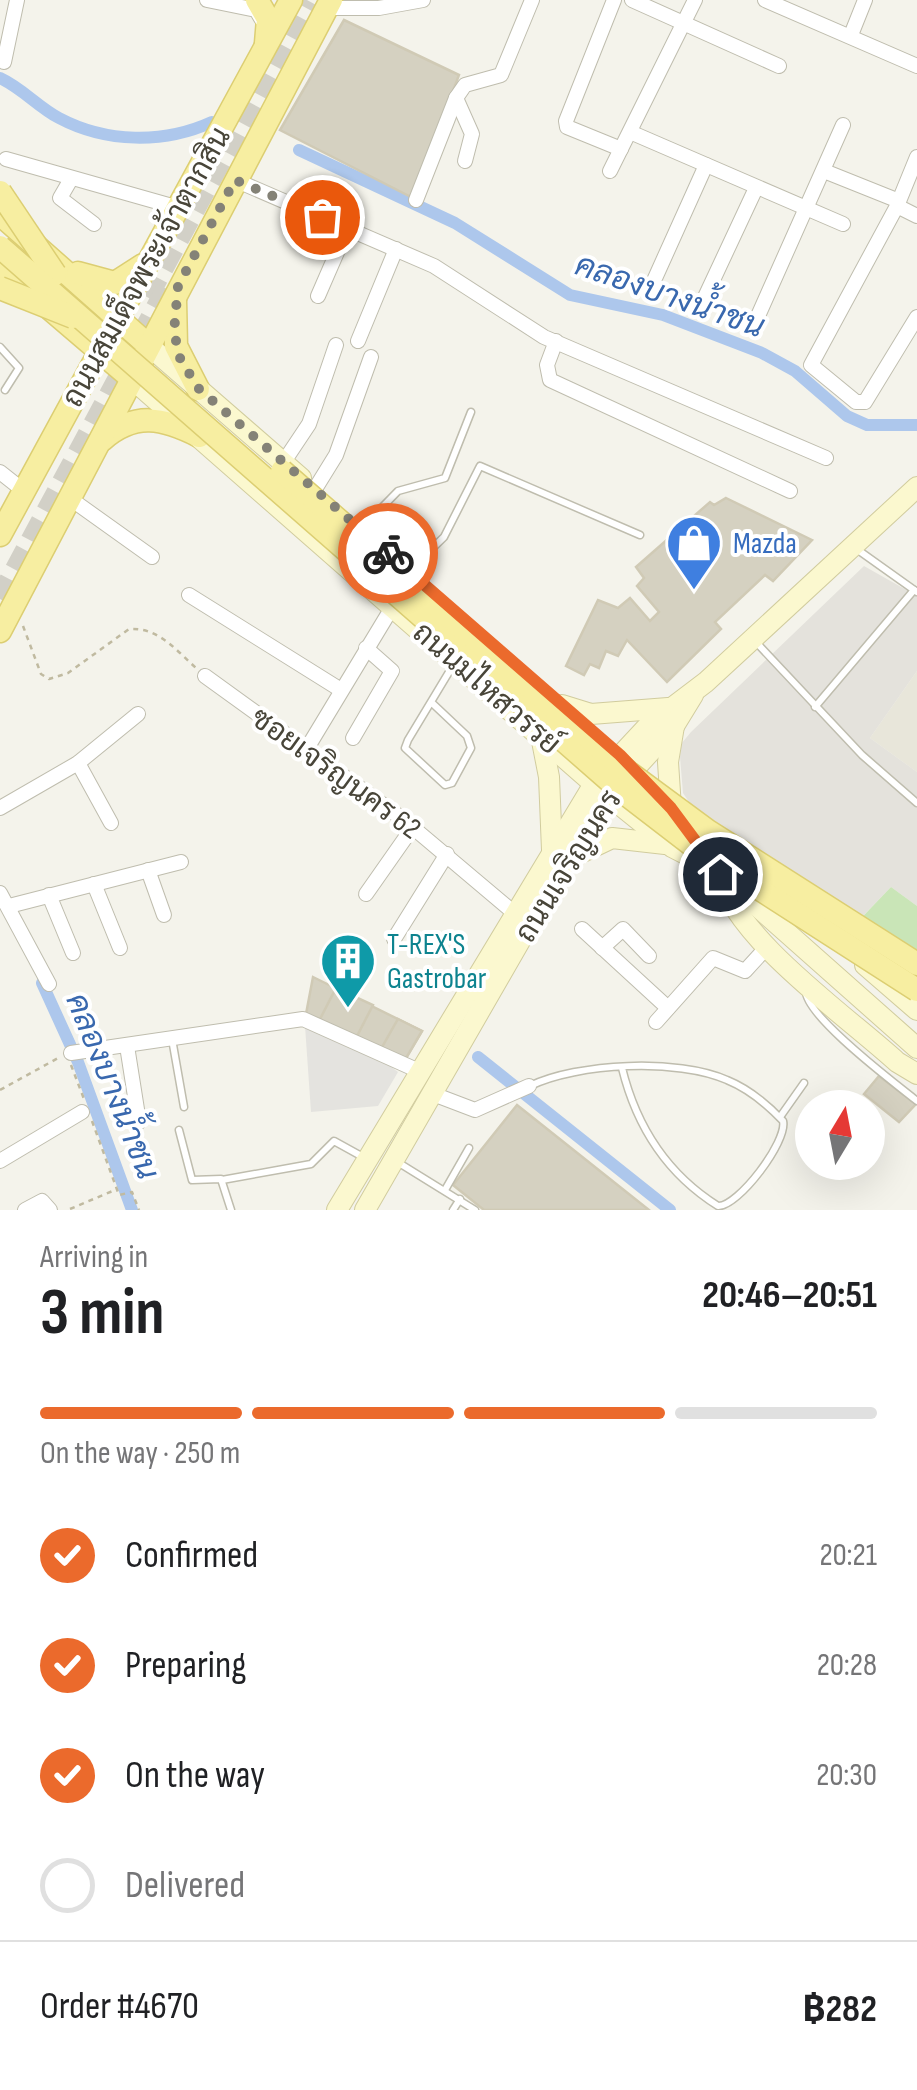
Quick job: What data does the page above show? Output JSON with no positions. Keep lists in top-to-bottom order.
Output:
{
  "streets": {
    "main road": ["ถนนสมเด็จพระเจ้าตากสิน", "ถนนมไหสวรรย์", "ถนนเจริญนคร"],
    "street": ["ซอยเจริญนคร 62"]
  },
  "crossings": [
    ["ถนนสมเด็จพระเจ้าตากสิน", "ถนนมไหสวรรย์"],
    ["ถนนมไหสวรรย์", "ถนนเจริญนคร"],
    ["ซอยเจริญนคร 62", "ถนนเจริญนคร"]
  ],
  "water": ["คลองบางน้ำชน"],
  "places": {
    "shop": ["Mazda"],
    "building": ["T-REX'S Gastrobar"]
  },
  "north": "top",
  "page": {
    "heading": ["3 min", "Arriving in", "20:46–20:51"],
    "panel": ["Order #4670", "฿282"],
    "bar": "On the way · 250 m",
    "list": [
      ["Confirmed", "20:21"],
      ["Preparing", "20:28"],
      ["On the way", "20:30"],
      "Delivered"
    ]
  }
}
